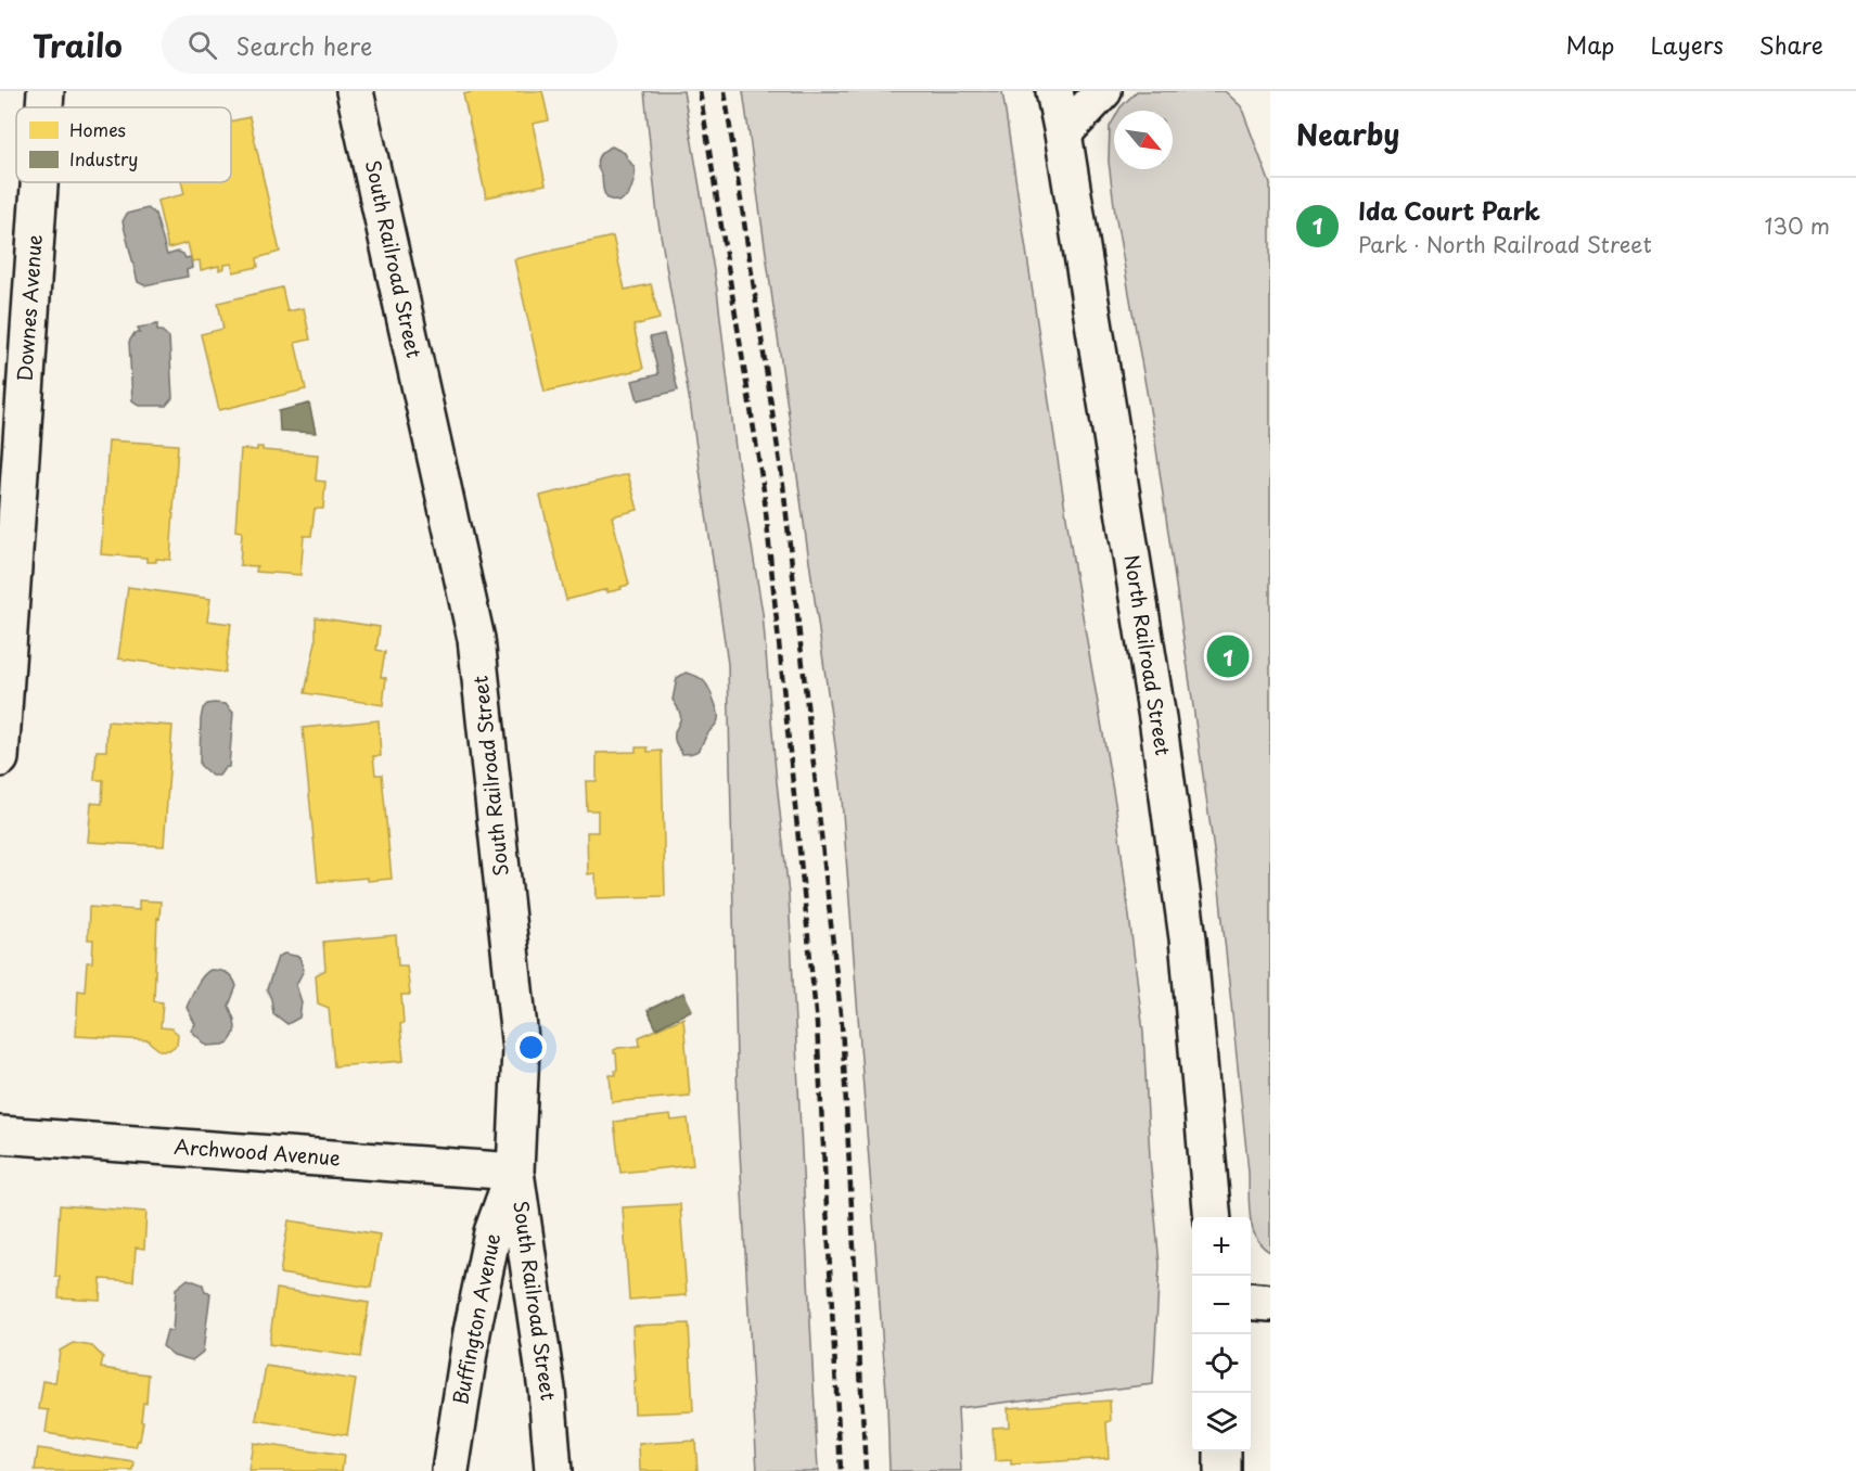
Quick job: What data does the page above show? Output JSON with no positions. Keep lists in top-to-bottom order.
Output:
{
  "streets": {
    "street": [
      "South Railroad Street",
      "Downes Avenue",
      "North Railroad Street",
      "Archwood Avenue",
      "Buffington Avenue"
    ]
  },
  "crossings": [
    ["South Railroad Street", "Archwood Avenue"],
    ["South Railroad Street", "Buffington Avenue"],
    ["Archwood Avenue", "Buffington Avenue"]
  ],
  "legend": ["Homes", "Industry"],
  "north": "bottom right",
  "page": {
    "header": "Trailo",
    "search": "Search here",
    "nav": ["Map", "Layers", "Share"],
    "heading": "Nearby",
    "list": [
      {
        "mark": "1",
        "name": "Ida Court Park",
        "note": "Park · North Railroad Street",
        "value": "130 m"
      }
    ],
    "pins": "1",
    "map_buttons": ["+", "−"]
  }
}
